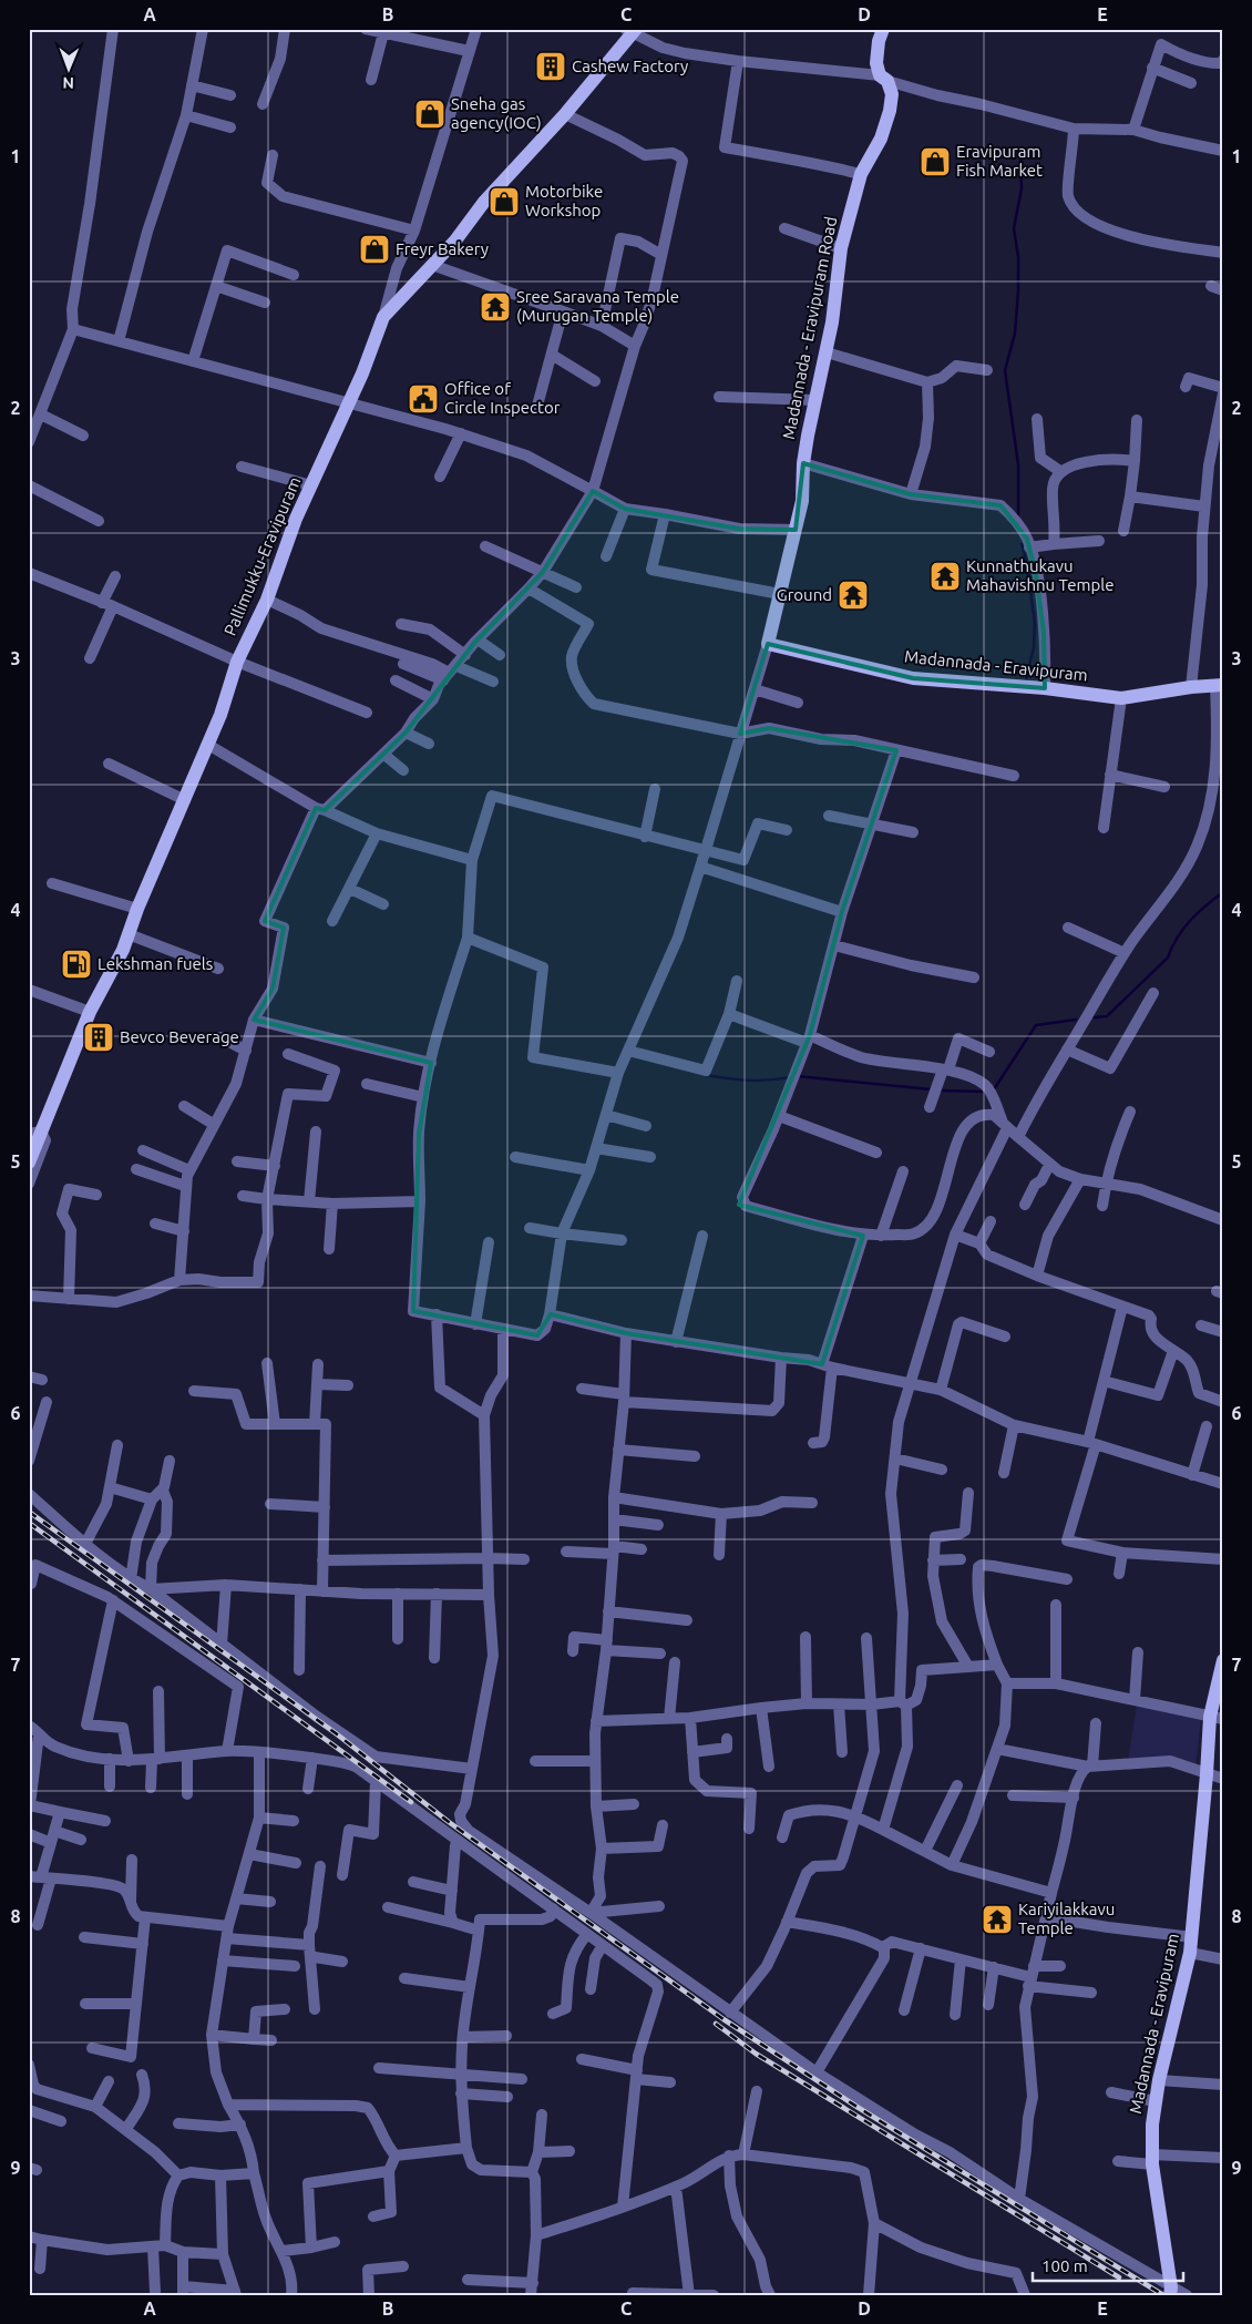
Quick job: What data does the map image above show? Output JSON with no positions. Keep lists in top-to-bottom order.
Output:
{
  "streets": {
    "main road": ["Madannada - Eravipuram Road", "Pallimukku-Eravipuram", "Madannada - Eravipuram"]
  },
  "crossings": [
    ["Madannada - Eravipuram Road", "Madannada - Eravipuram"]
  ],
  "places": {
    "building": ["Cashew Factory", "Bevco Beverage"],
    "shop": [
      "Sneha gas agency(IOC)",
      "Eravipuram Fish Market",
      "Motorbike Workshop",
      "Freyr Bakery"
    ],
    "temple": [
      "Sree Saravana Temple (Murugan Temple)",
      "Kunnathukavu Mahavishnu Temple",
      "Ground",
      "Kariyilakkavu Temple"
    ],
    "public building": ["Office of Circle Inspector"],
    "fuel station": ["Lekshman fuels"]
  },
  "scale_bar": "100 m",
  "north": "bottom",
  "grid": {
    "columns": [
      "A",
      "B",
      "C",
      "D",
      "E"
    ],
    "rows": [
      "1",
      "2",
      "3",
      "4",
      "5",
      "6",
      "7",
      "8",
      "9"
    ]
  }
}
